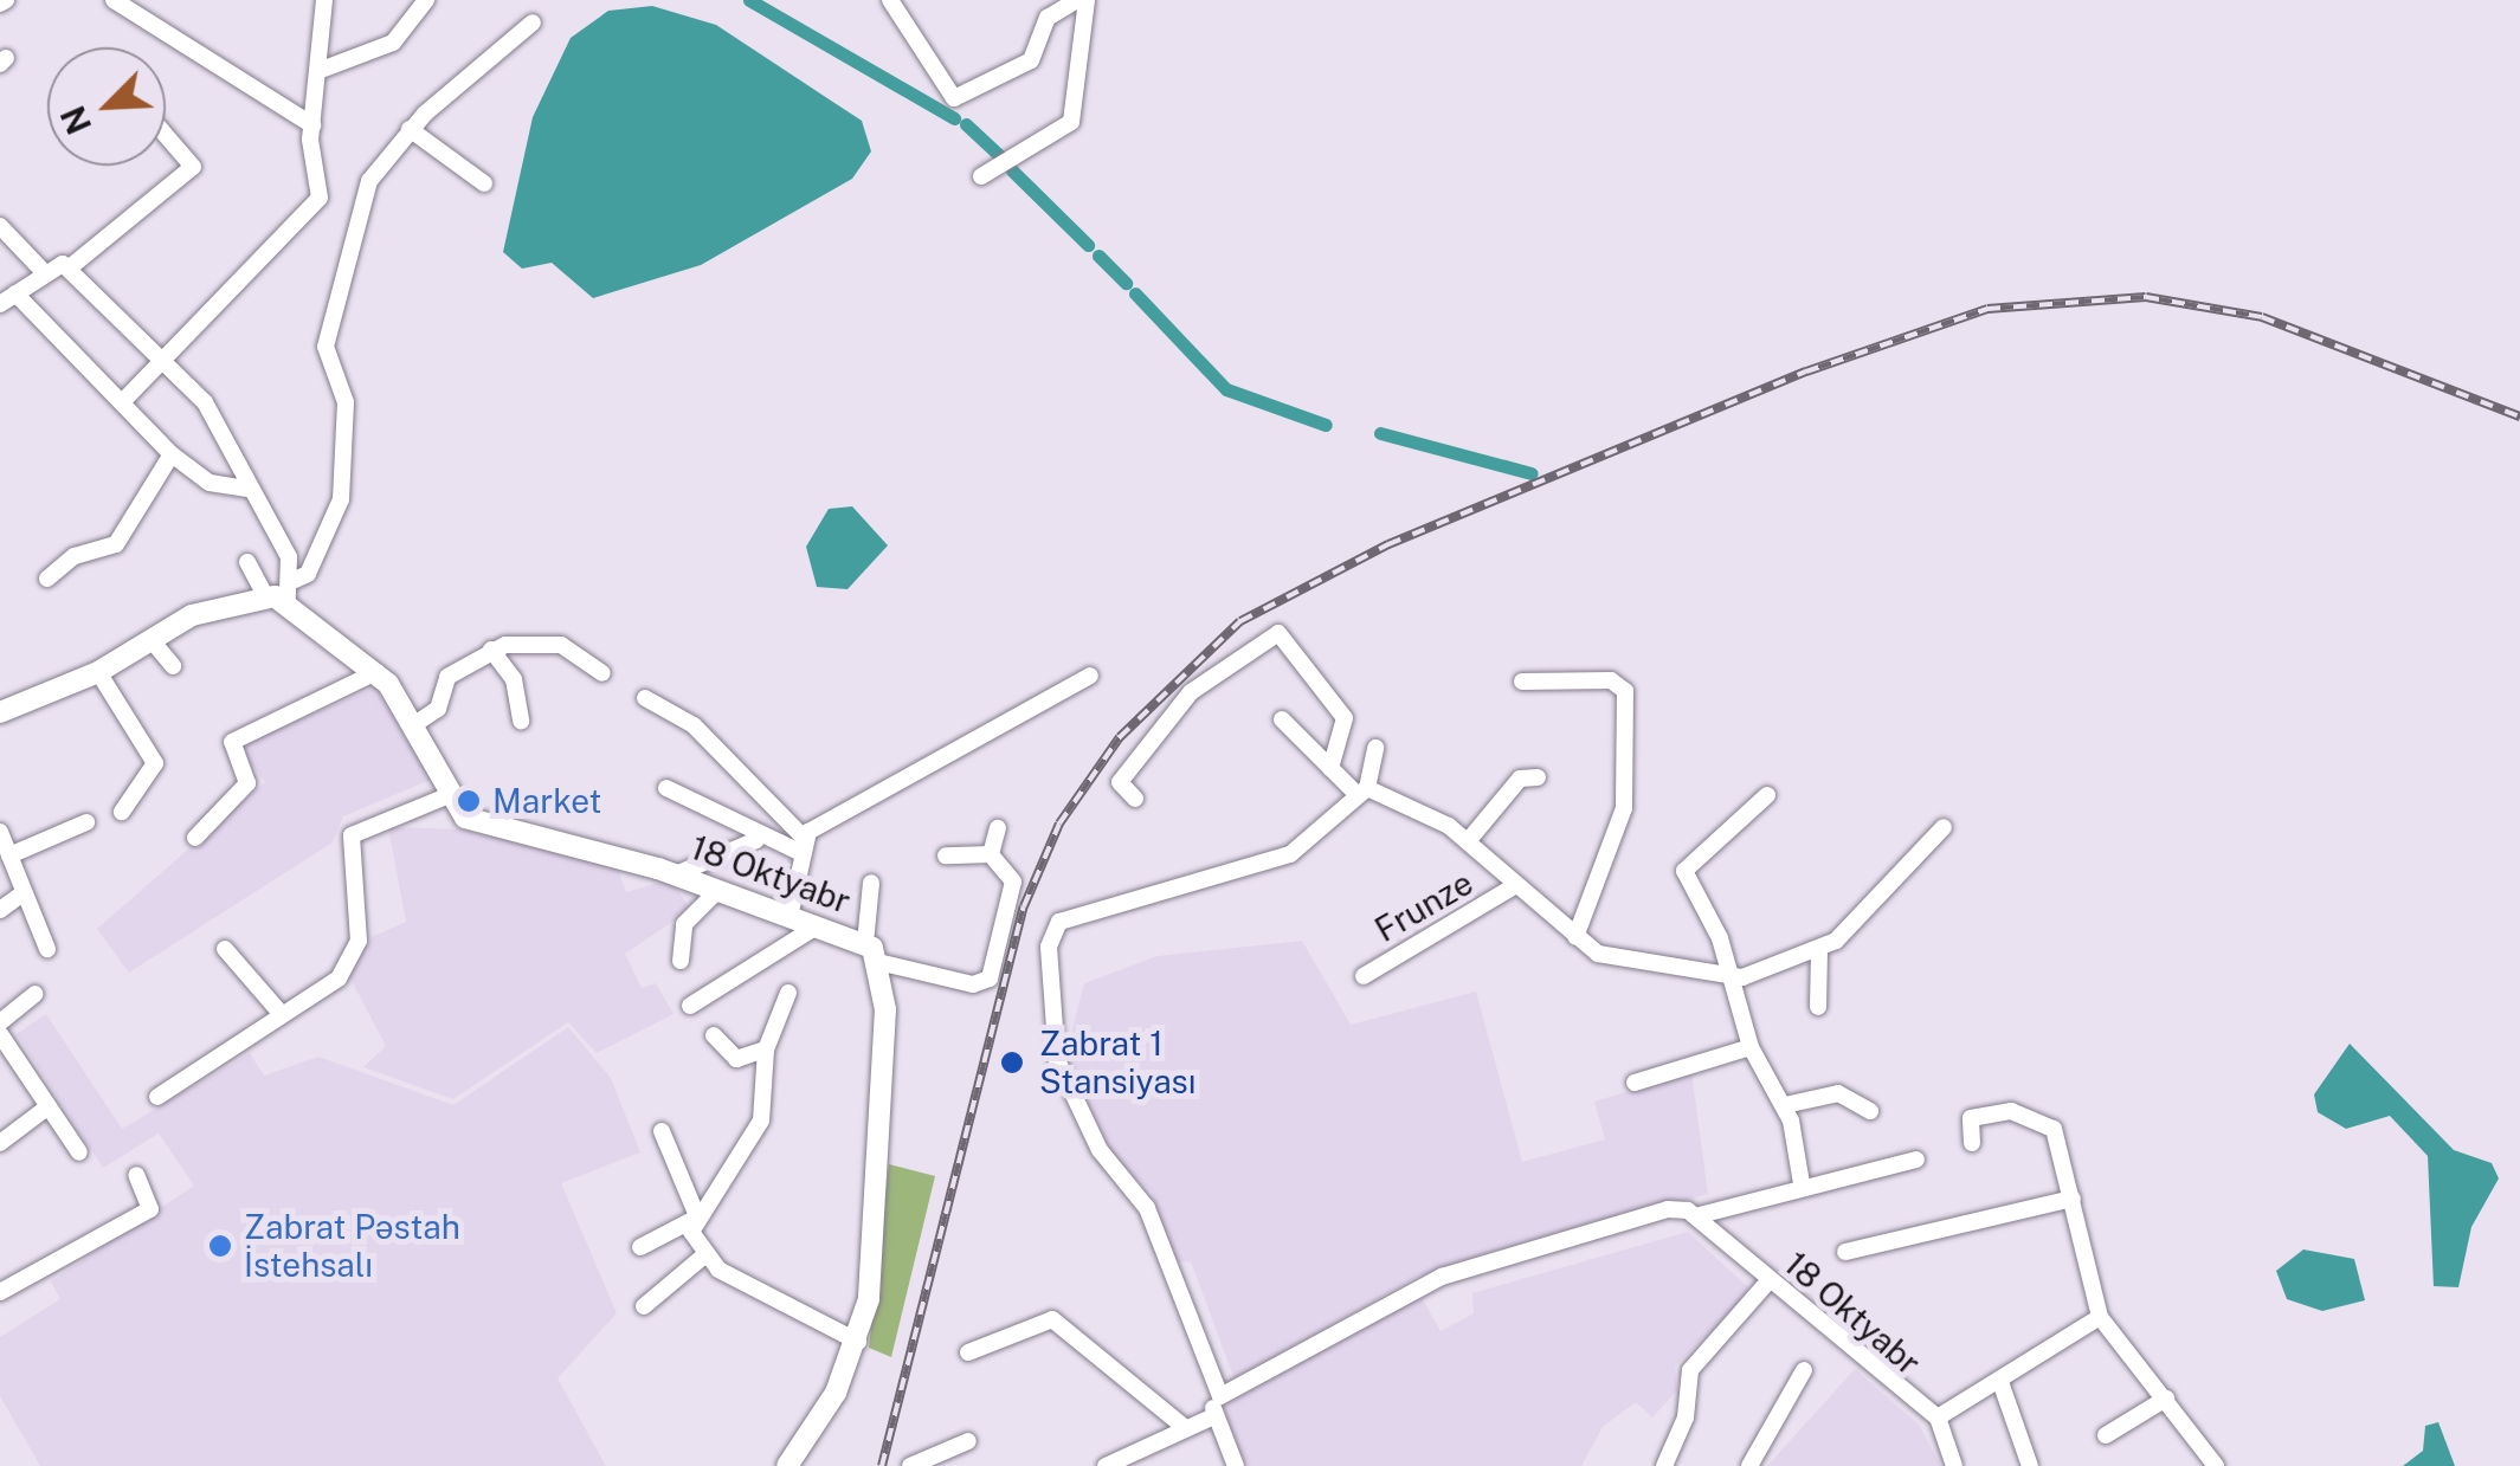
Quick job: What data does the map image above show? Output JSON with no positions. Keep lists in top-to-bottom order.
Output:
{
  "streets": {
    "street": ["18 Oktyabr", "Frunze"]
  },
  "places": ["Market", "Zabrat 1 Stansiyası", "Zabrat Pəstah İstehsalı"],
  "north": "bottom left"
}
